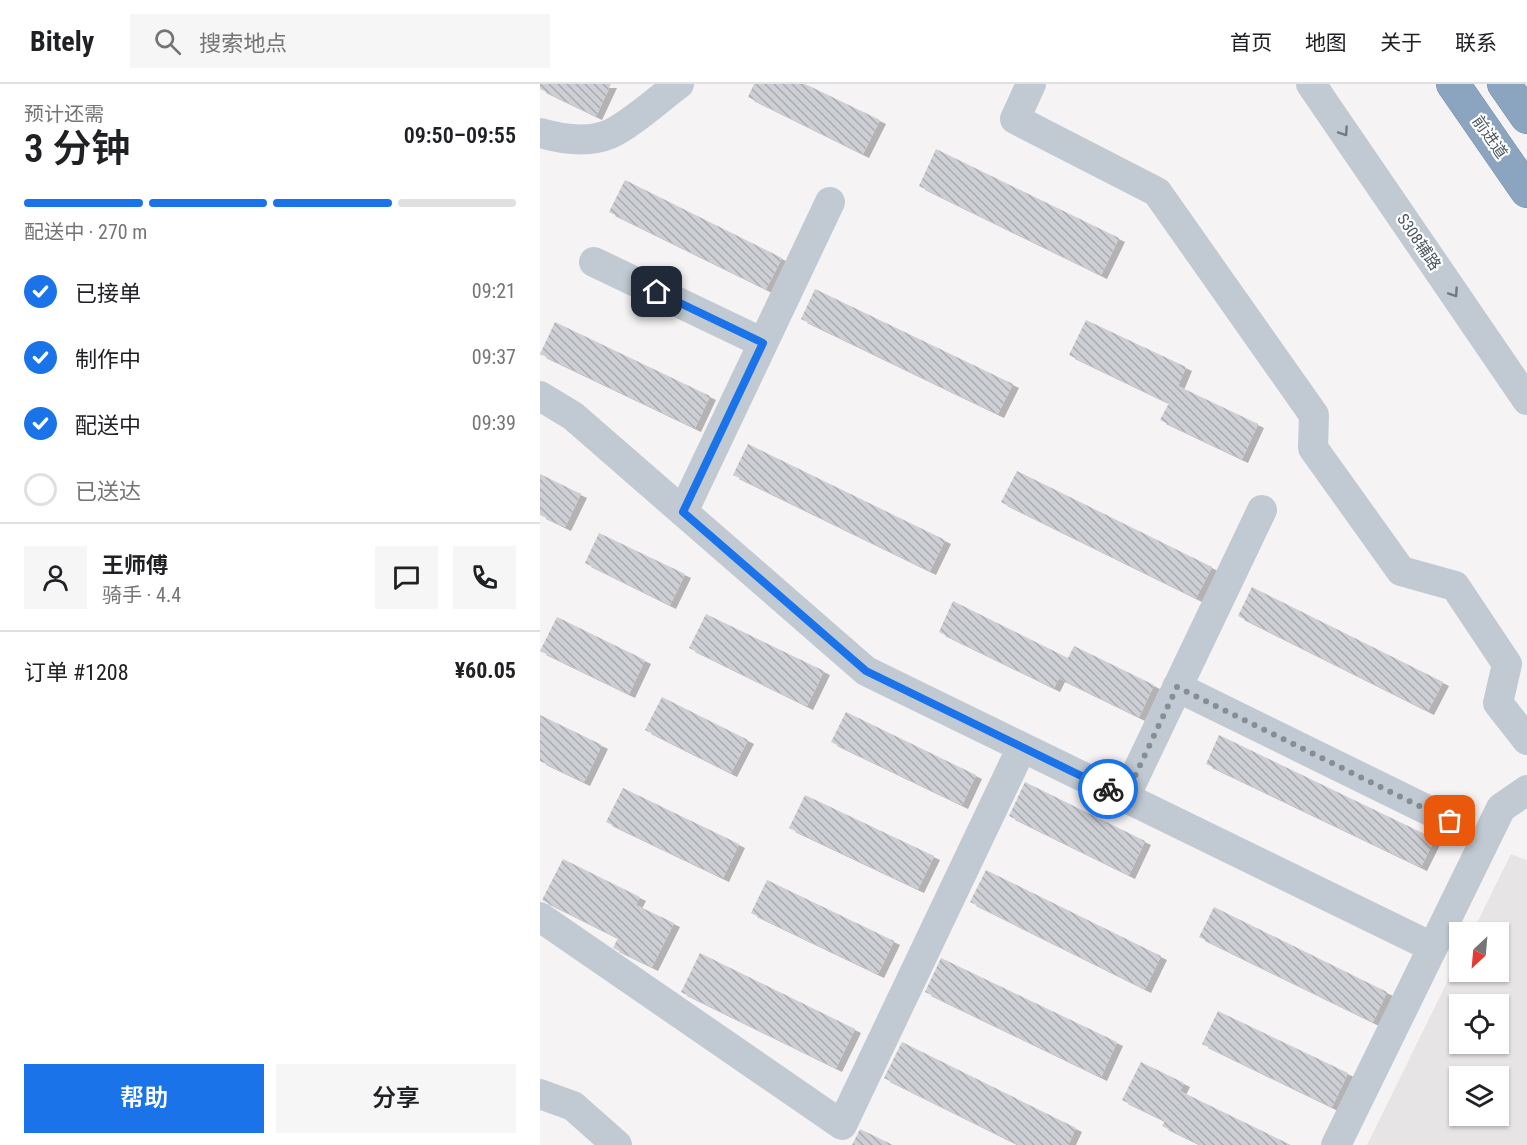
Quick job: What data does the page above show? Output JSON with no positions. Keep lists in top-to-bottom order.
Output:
{
  "streets": {
    "highway": ["前进道"],
    "street": ["S308辅路"]
  },
  "north": "bottom left",
  "page": {
    "header": "Bitely",
    "search": "搜索地点",
    "nav": [
      "首页",
      "地图",
      "关于",
      "联系"
    ],
    "heading": ["3 分钟", "预计还需", "09:50–09:55"],
    "panel": [
      "王师傅",
      "骑手 · 4.4",
      "订单 #1208",
      "¥60.05"
    ],
    "bar": "配送中 · 270 m",
    "list": [
      ["已接单", "09:21"],
      ["制作中", "09:37"],
      ["配送中", "09:39"],
      "已送达"
    ],
    "buttons": ["帮助", "分享"]
  }
}
